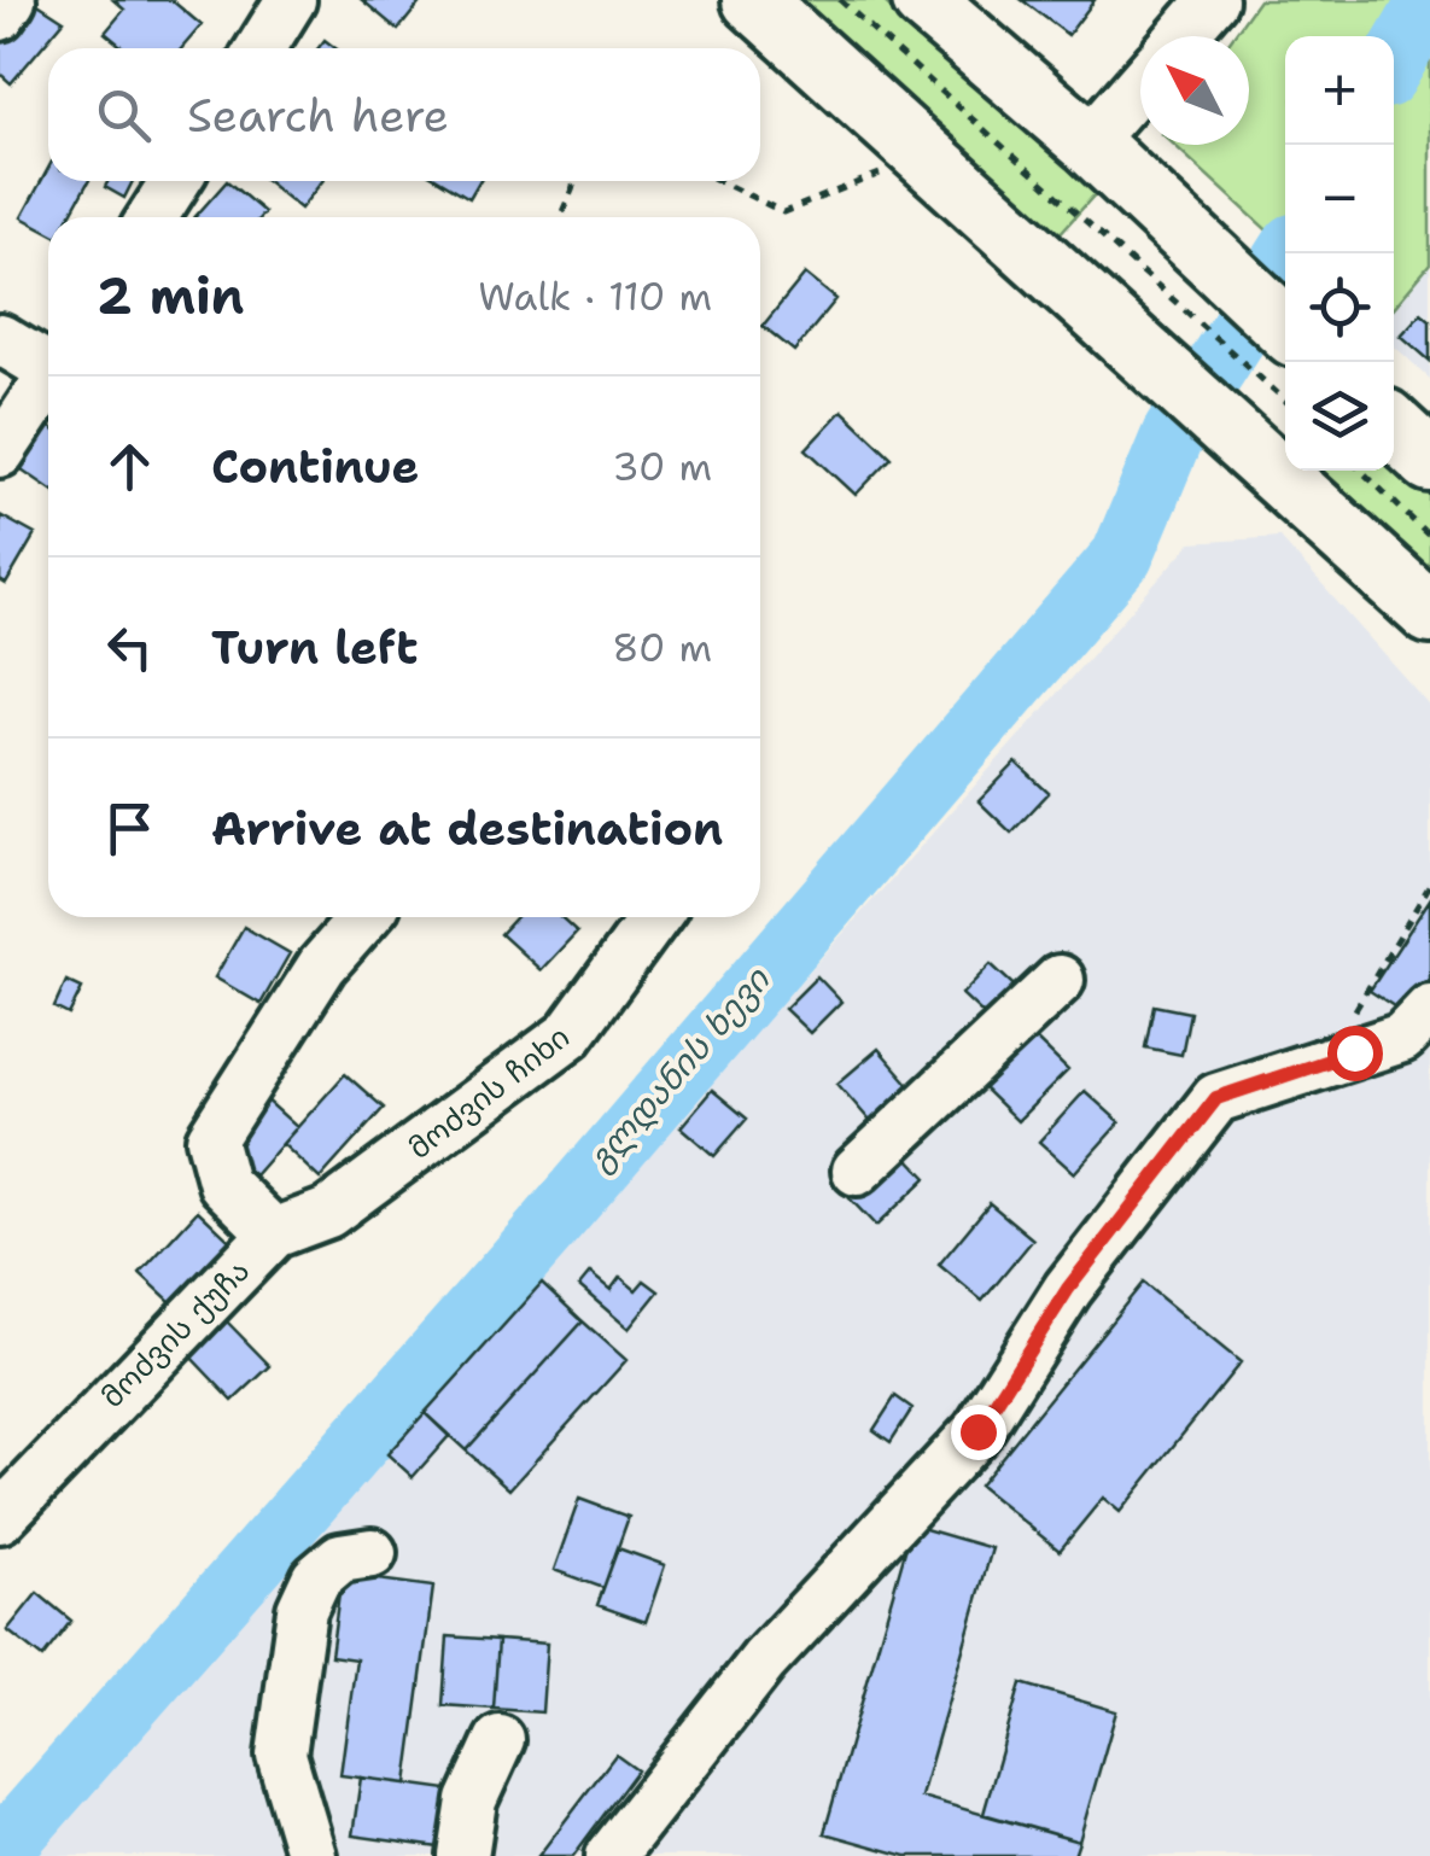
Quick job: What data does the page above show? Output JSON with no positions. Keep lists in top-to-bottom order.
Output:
{
  "streets": {
    "street": ["მოძვის ჩიხი", "მოძვის ქუჩა"]
  },
  "crossings": [
    ["მოძვის ჩიხი", "მოძვის ქუჩა"]
  ],
  "water": ["გლდანის ხევი"],
  "north": "top left",
  "page": {
    "map_buttons": ["+", "−"],
    "search": "Search here",
    "heading": ["2 min", "Walk · 110 m"],
    "list": [
      ["Continue", "30 m"],
      ["Turn left", "80 m"],
      "Arrive at destination"
    ]
  }
}
